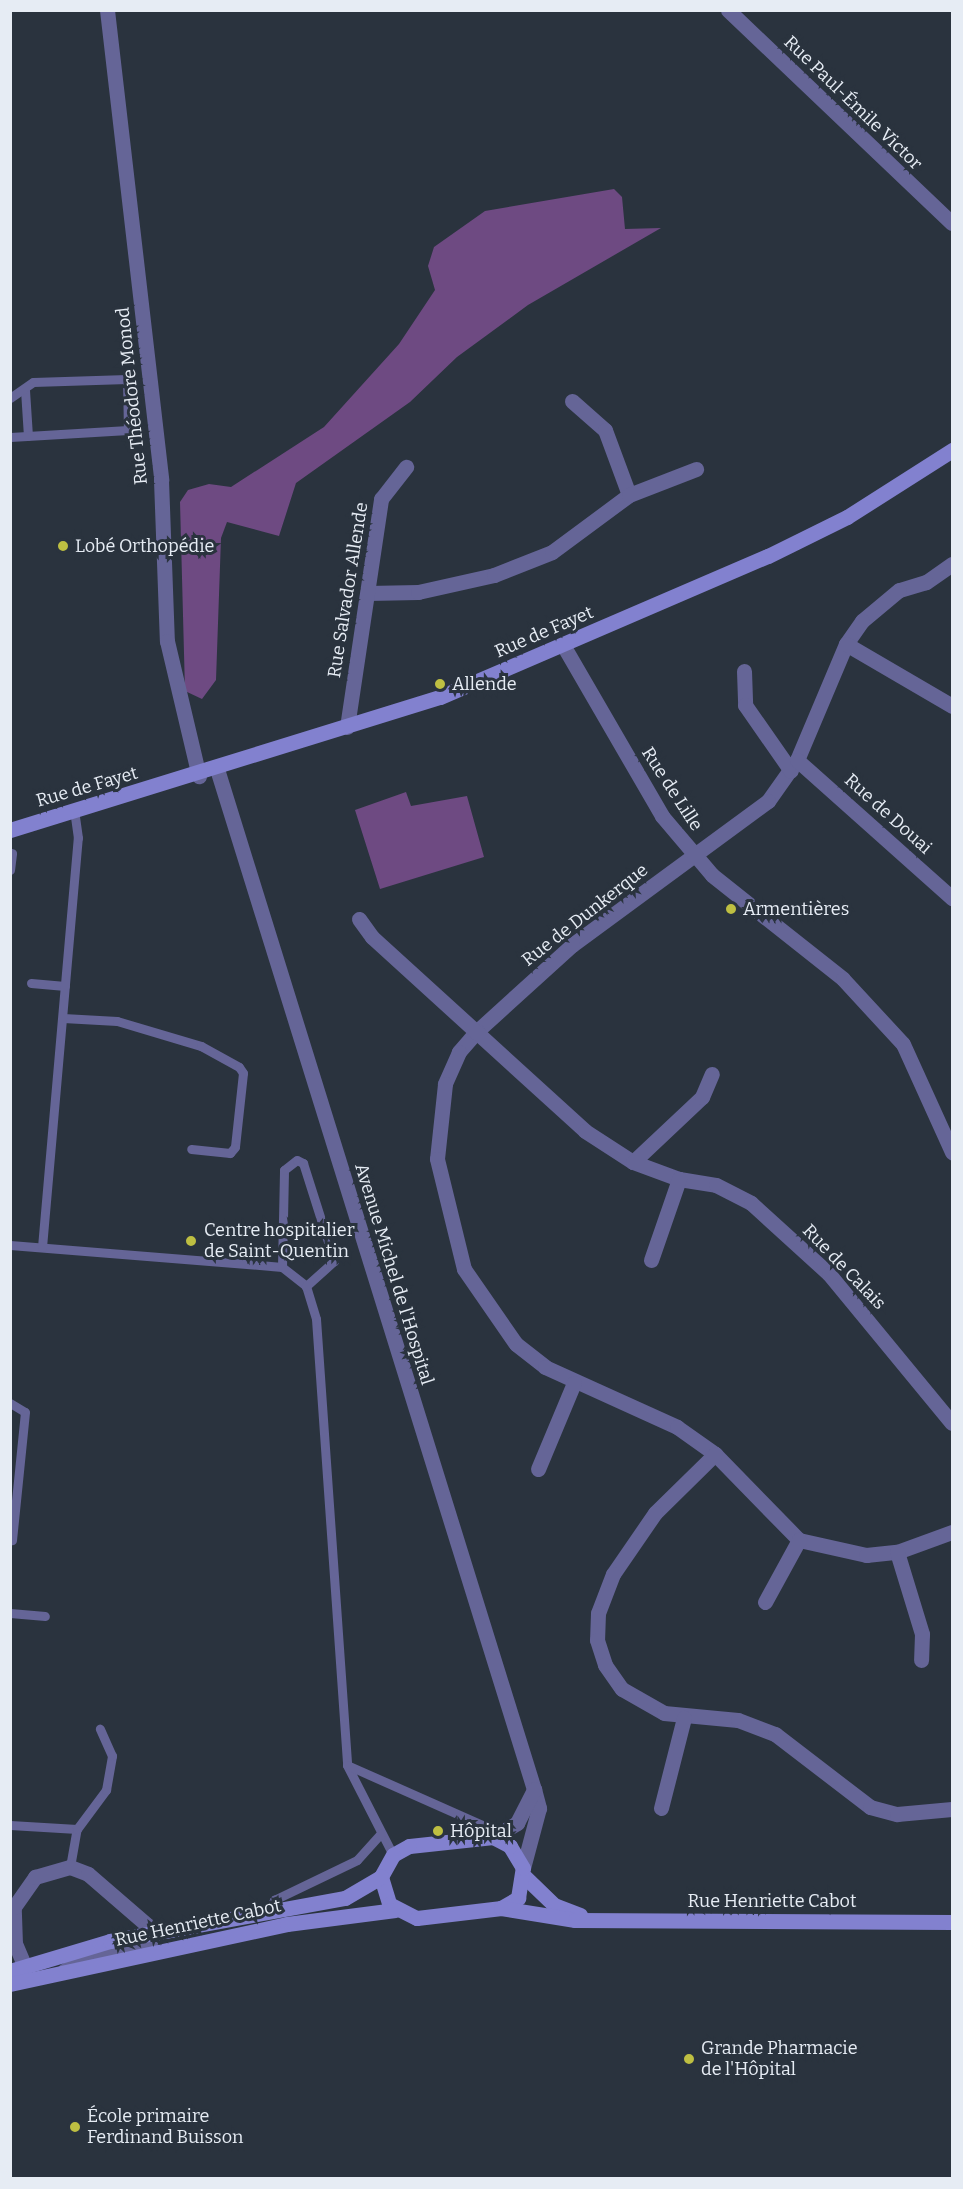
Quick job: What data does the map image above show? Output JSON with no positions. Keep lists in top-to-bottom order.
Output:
{
  "streets": {
    "street": [
      "Rue Paul-Émile Victor",
      "Rue Théodore Monod",
      "Rue Salvador Allende",
      "Rue de Fayet",
      "Rue de Lille",
      "Rue de Douai",
      "Rue de Dunkerque",
      "Rue de Calais",
      "Avenue Michel de l'Hospital",
      "Rue Henriette Cabot"
    ]
  },
  "crossings": [
    ["Rue Théodore Monod", "Rue de Fayet"],
    ["Rue Salvador Allende", "Rue de Fayet"],
    ["Rue de Fayet", "Rue de Lille"],
    ["Rue de Fayet", "Avenue Michel de l'Hospital"],
    ["Rue de Lille", "Rue de Dunkerque"],
    ["Rue de Douai", "Rue de Dunkerque"],
    ["Rue de Dunkerque", "Rue de Calais"],
    ["Avenue Michel de l'Hospital", "Rue Henriette Cabot"]
  ],
  "places": [
    "Lobé Orthopédie",
    "Allende",
    "Armentières",
    "Centre hospitalier de Saint-Quentin",
    "Hôpital",
    "Grande Pharmacie de l'Hôpital",
    "École primaire Ferdinand Buisson"
  ]
}
